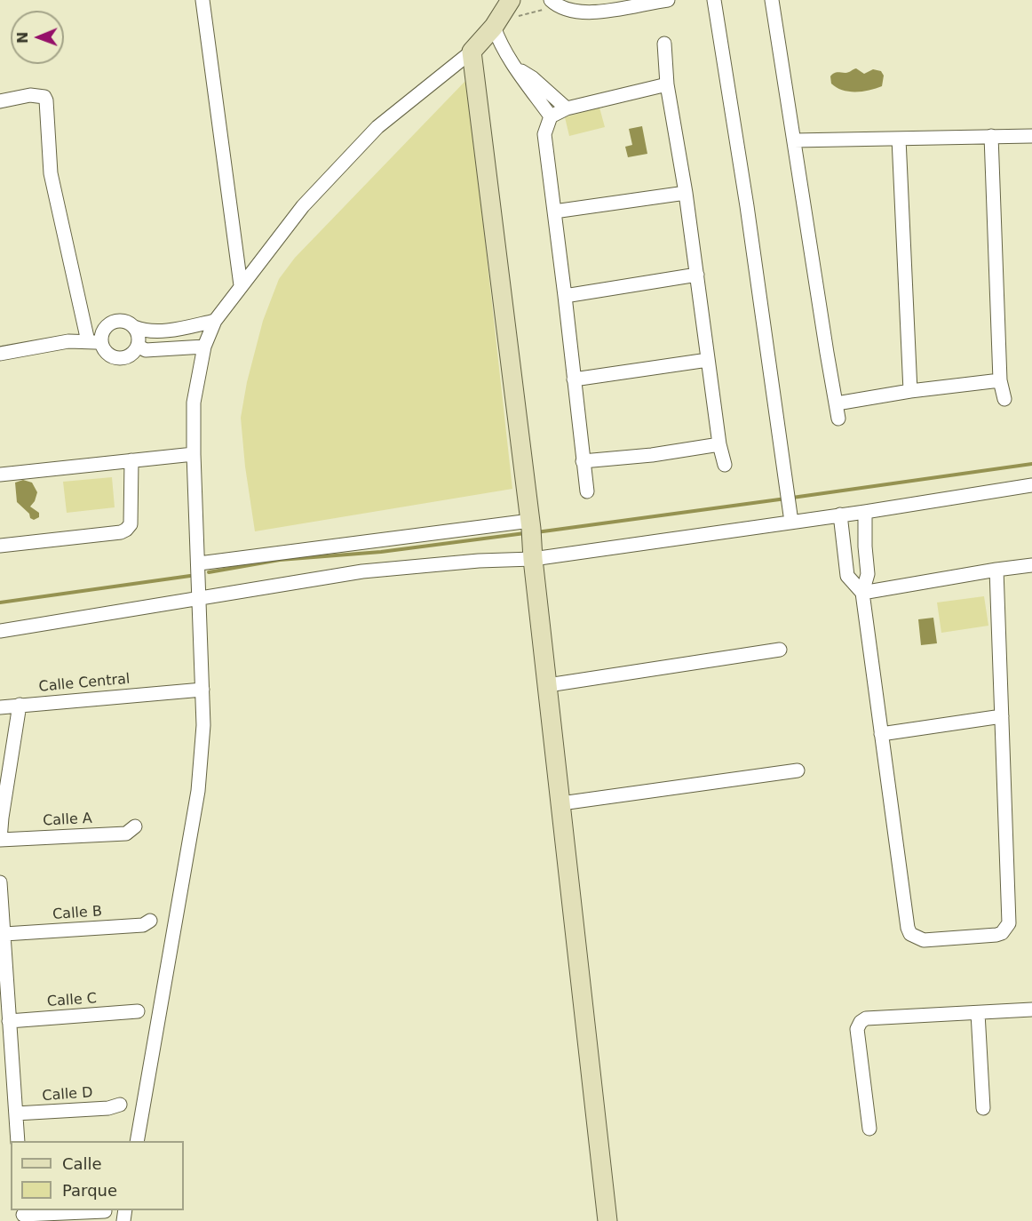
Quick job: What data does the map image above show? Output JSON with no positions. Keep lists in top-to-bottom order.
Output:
{
  "streets": {
    "street": [
      "Calle Central",
      "Calle A",
      "Calle B",
      "Calle C",
      "Calle D"
    ]
  },
  "legend": ["Calle", "Parque"],
  "north": "left"
}
